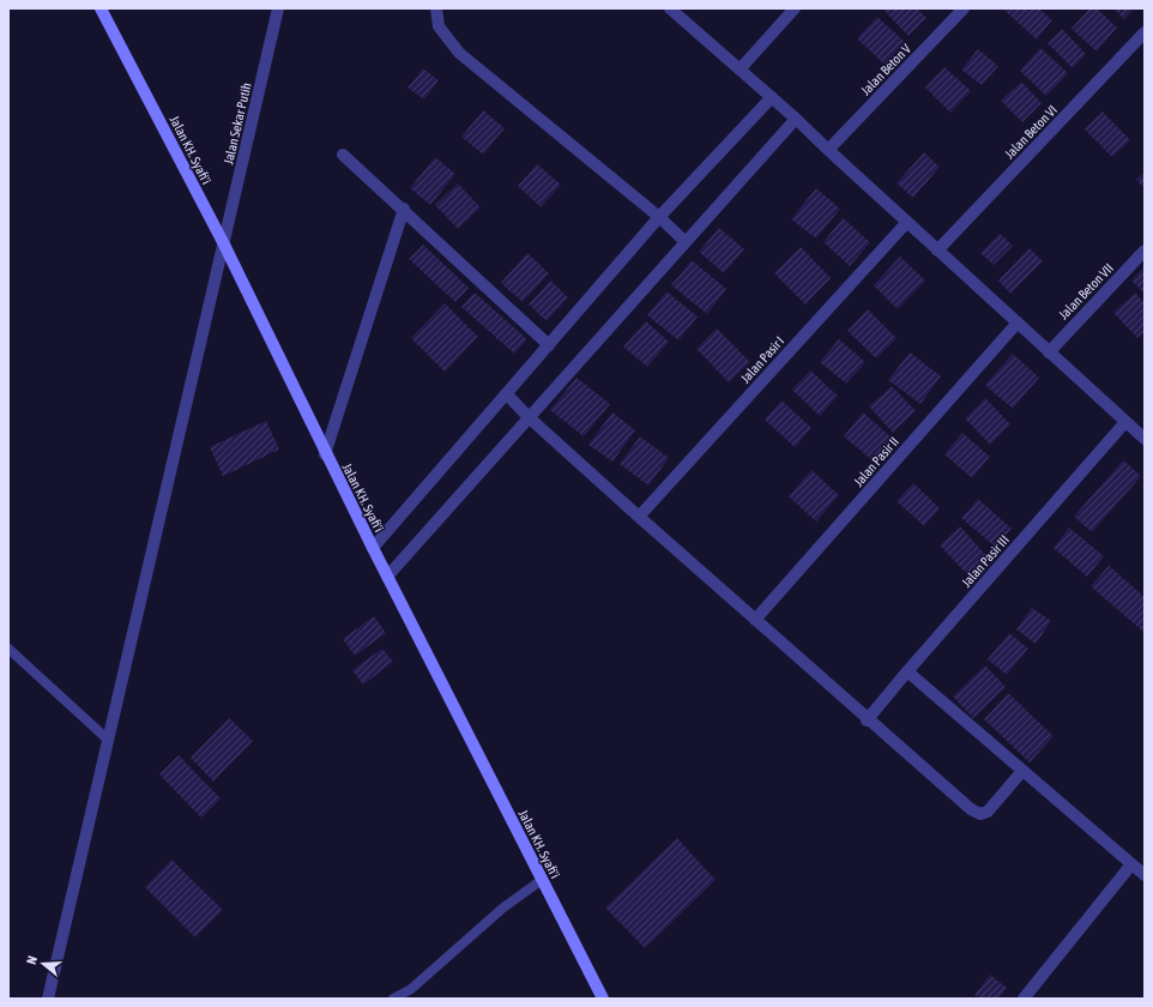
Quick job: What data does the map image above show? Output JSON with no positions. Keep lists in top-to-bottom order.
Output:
{
  "streets": {
    "main road": ["Jalan KH. Syafi'i"],
    "street": [
      "Jalan Beton V",
      "Jalan Sekar Putih",
      "Jalan Beton VI",
      "Jalan Beton VII",
      "Jalan Pasir I",
      "Jalan Pasir II",
      "Jalan Pasir III"
    ]
  },
  "crossings": [
    ["Jalan Sekar Putih", "Jalan KH. Syafi'i"]
  ],
  "north": "left"
}
